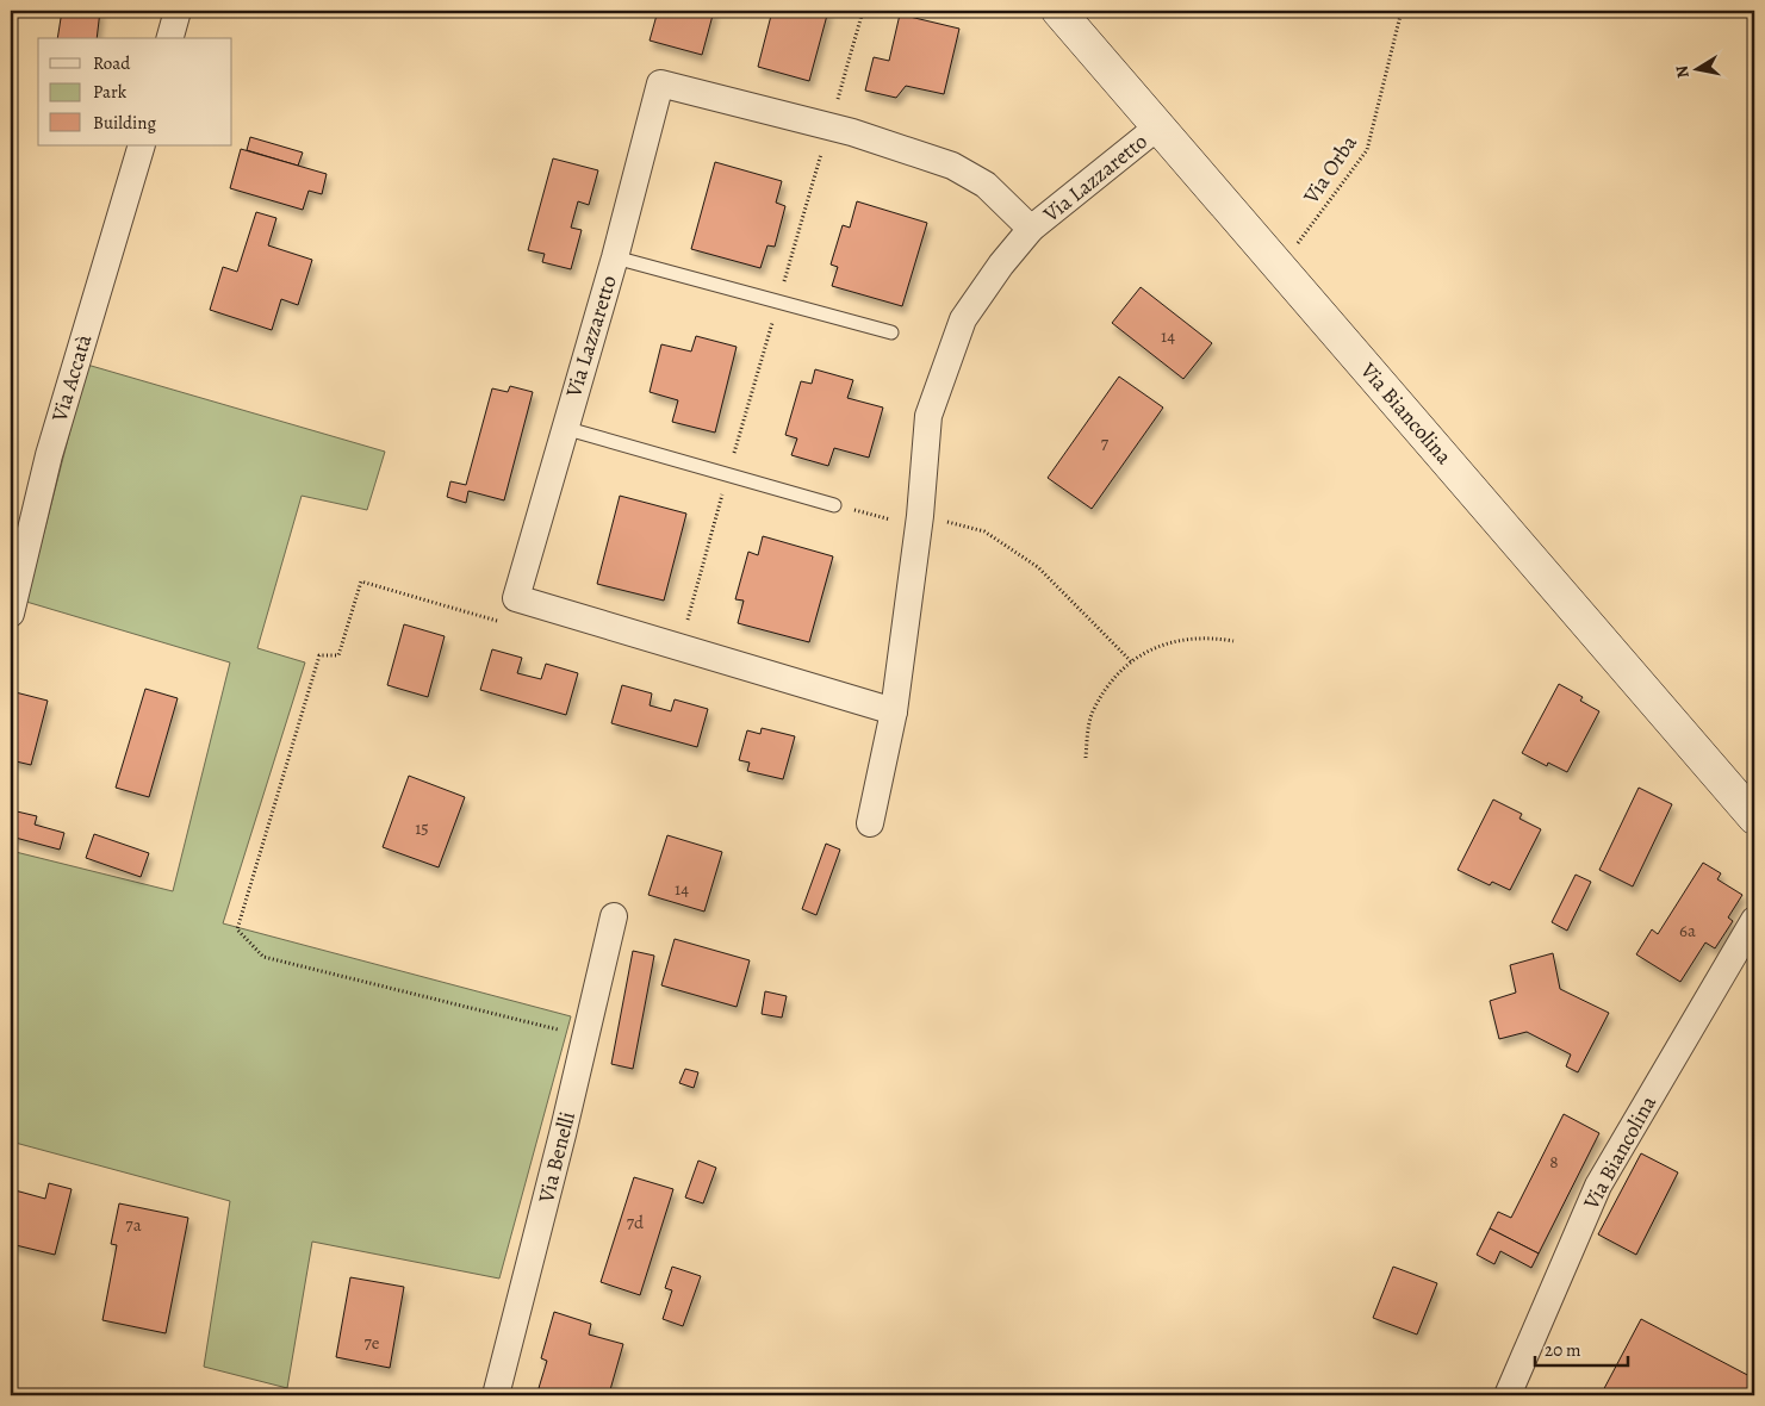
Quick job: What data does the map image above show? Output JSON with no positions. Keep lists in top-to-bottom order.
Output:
{
  "streets": {
    "street": [
      "Via Lazzaretto",
      "Via Accatà",
      "Via Biancolina",
      "Via Benelli"
    ],
    "path": ["Via Orba"]
  },
  "crossings": [
    ["Via Orba", "Via Biancolina"],
    ["Via Lazzaretto", "Via Biancolina"]
  ],
  "house_numbers": [
    "14",
    "7",
    "15",
    "14",
    "6a",
    "8",
    "7d",
    "7a",
    "7e"
  ],
  "legend": ["Road", "Park", "Building"],
  "scale_bar": "20 m",
  "north": "left"
}
